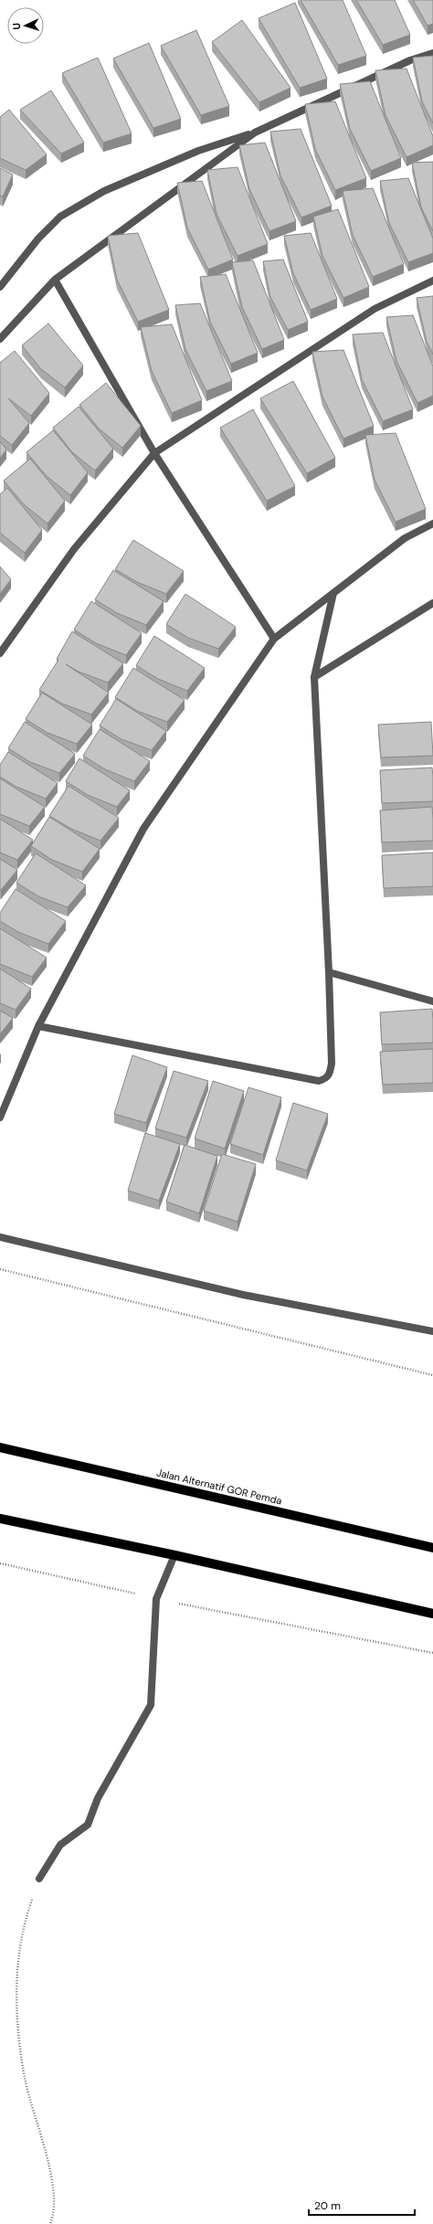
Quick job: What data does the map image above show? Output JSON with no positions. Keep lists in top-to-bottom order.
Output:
{
  "streets": {
    "main road": ["Jalan Alternatif GOR Pemda"]
  },
  "scale_bar": "20 m",
  "north": "left"
}
